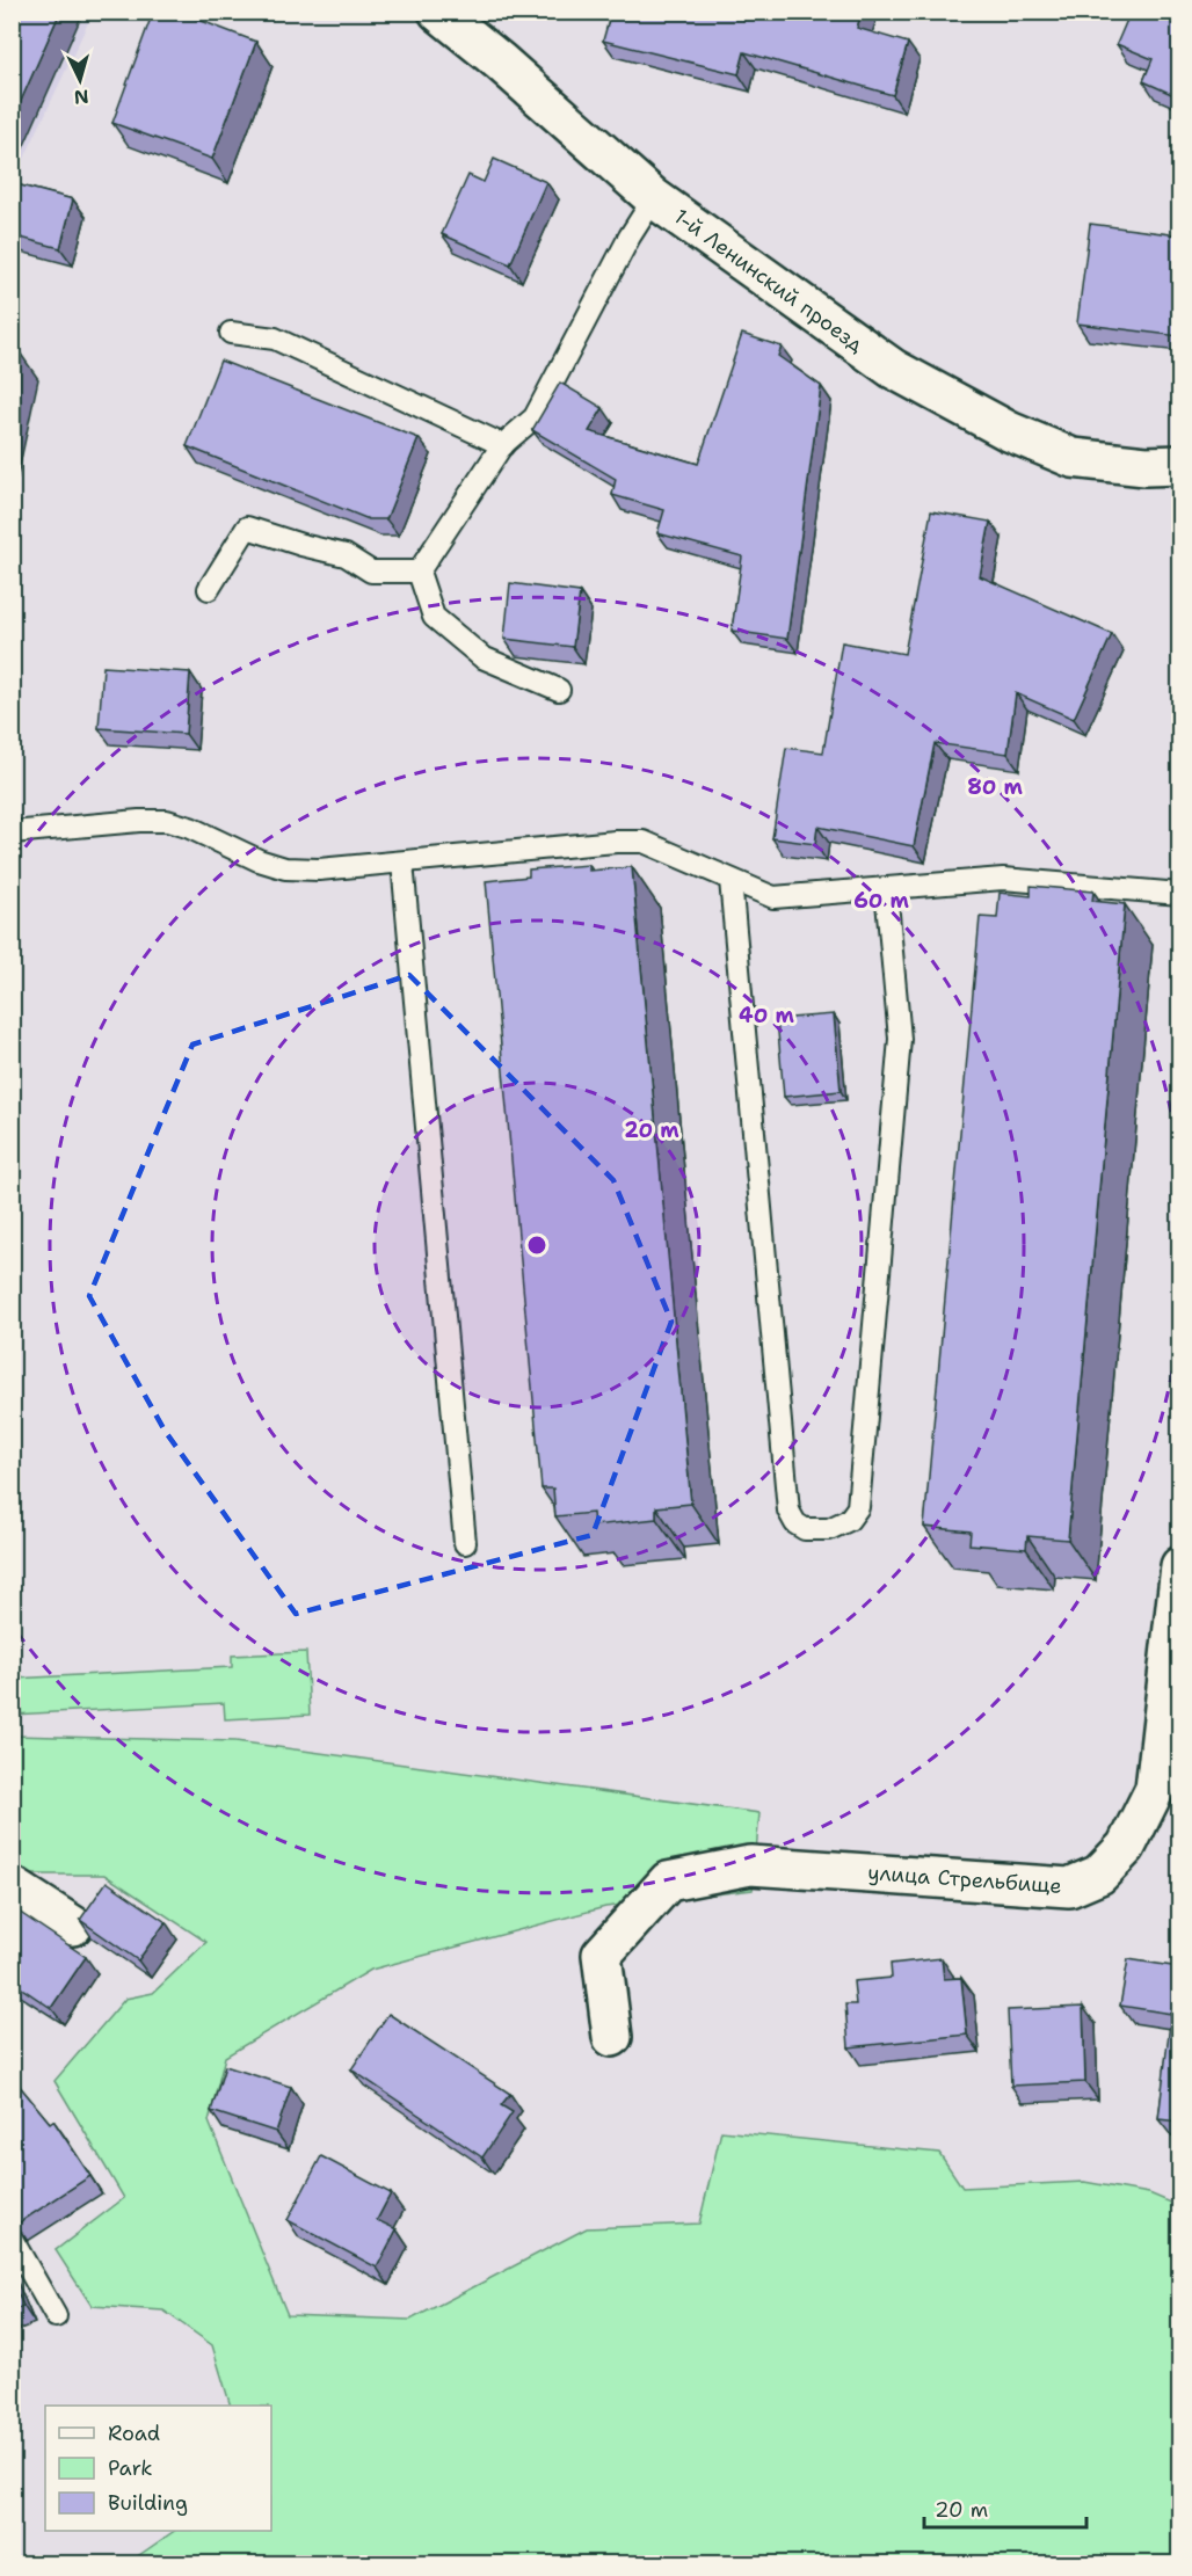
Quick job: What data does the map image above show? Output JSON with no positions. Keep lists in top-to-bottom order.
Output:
{
  "streets": {
    "street": ["1-й Ленинский проезд", "улица Стрельбище"]
  },
  "legend": ["Road", "Park", "Building"],
  "scale_bar": "20 m",
  "north": "bottom",
  "rings": [
    "80 m",
    "60 m",
    "40 m",
    "20 m"
  ]
}
